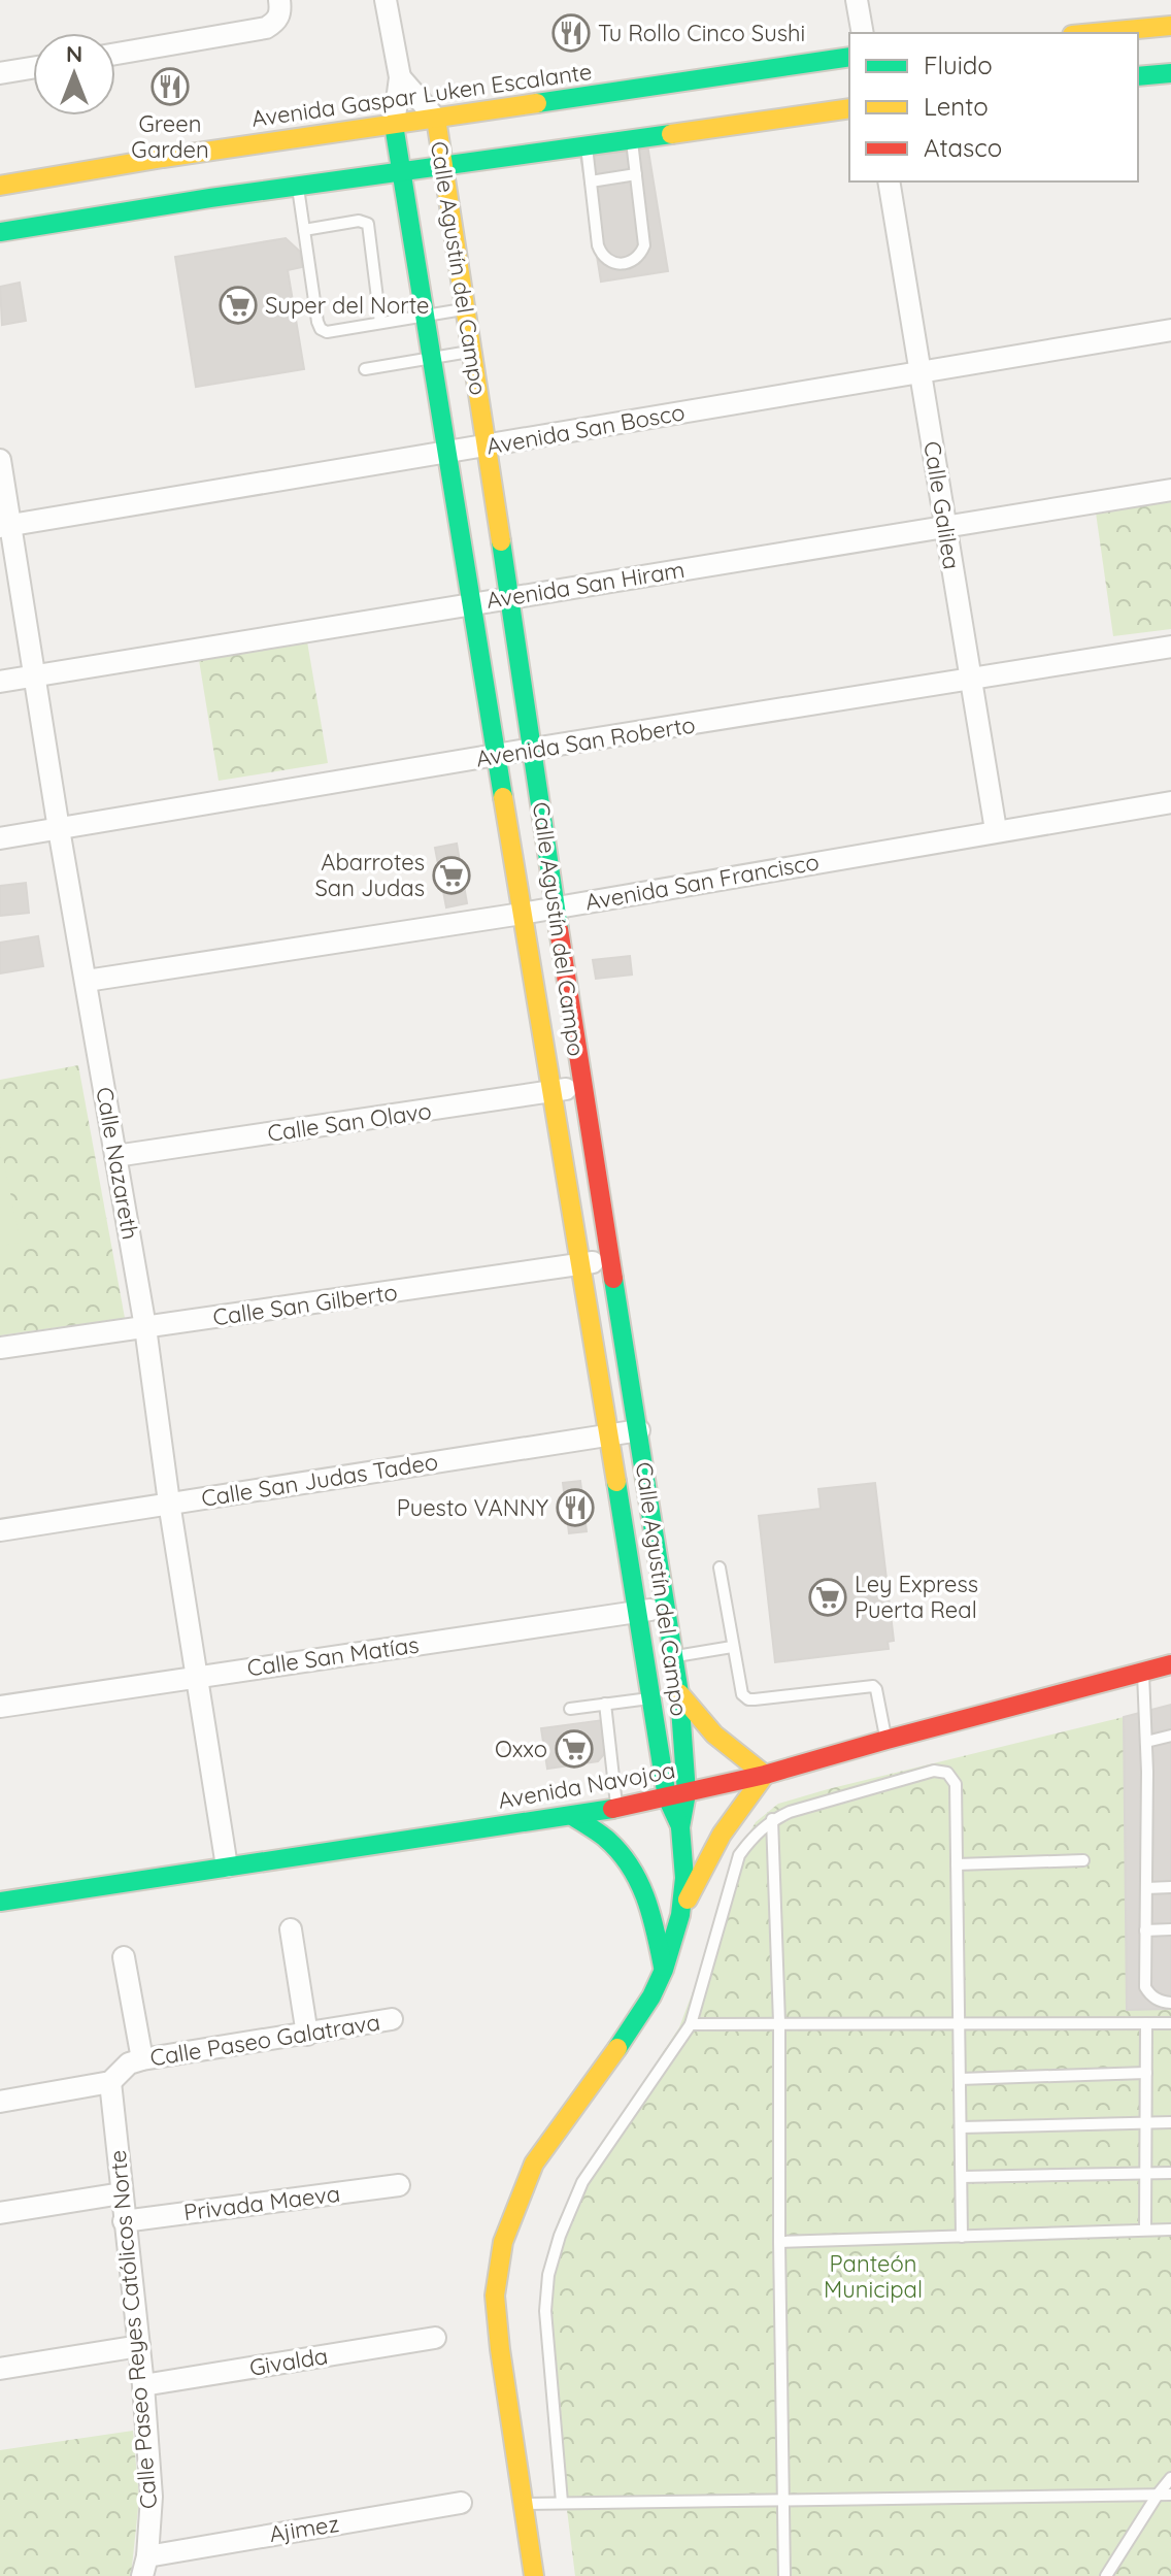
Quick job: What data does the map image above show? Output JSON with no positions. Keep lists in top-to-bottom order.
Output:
{
  "streets": {
    "street": [
      "Avenida Gaspar Luken Escalante",
      "Calle Agustín del Campo",
      "Avenida San Bosco",
      "Calle Galilea",
      "Avenida San Hiram",
      "Avenida San Roberto",
      "Avenida San Francisco",
      "Calle San Olavo",
      "Calle Nazareth",
      "Calle San Gilberto",
      "Calle San Judas Tadeo",
      "Calle San Matías",
      "Avenida Navojoa",
      "Calle Paseo Galatrava",
      "Privada Maeva",
      "Calle Paseo Reyes Católicos Norte",
      "Givalda",
      "Ajimez"
    ]
  },
  "crossings": [
    ["Avenida Gaspar Luken Escalante", "Calle Agustín del Campo"],
    ["Calle Agustín del Campo", "Avenida San Bosco"],
    ["Calle Agustín del Campo", "Avenida San Hiram"],
    ["Calle Agustín del Campo", "Avenida San Roberto"],
    ["Calle Agustín del Campo", "Avenida San Francisco"],
    ["Calle Agustín del Campo", "Calle San Olavo"],
    ["Calle Agustín del Campo", "Calle San Gilberto"],
    ["Calle Agustín del Campo", "Calle San Judas Tadeo"],
    ["Calle Agustín del Campo", "Calle San Matías"],
    ["Calle Agustín del Campo", "Avenida Navojoa"],
    ["Avenida San Bosco", "Calle Galilea"],
    ["Avenida San Bosco", "Calle Nazareth"],
    ["Calle Galilea", "Avenida San Hiram"],
    ["Calle Galilea", "Avenida San Roberto"],
    ["Calle Galilea", "Avenida San Francisco"],
    ["Avenida San Hiram", "Calle Nazareth"],
    ["Avenida San Roberto", "Calle Nazareth"],
    ["Avenida San Francisco", "Calle Nazareth"],
    ["Calle San Olavo", "Calle Nazareth"],
    ["Calle Nazareth", "Calle San Gilberto"],
    ["Calle Nazareth", "Calle San Judas Tadeo"],
    ["Calle Nazareth", "Calle San Matías"],
    ["Calle Nazareth", "Avenida Navojoa"],
    ["Calle Paseo Galatrava", "Calle Paseo Reyes Católicos Norte"],
    ["Privada Maeva", "Calle Paseo Reyes Católicos Norte"],
    ["Calle Paseo Reyes Católicos Norte", "Givalda"],
    ["Calle Paseo Reyes Católicos Norte", "Ajimez"]
  ],
  "parks": ["Panteón Municipal"],
  "places": {
    "restaurant": ["Tu Rollo Cinco Sushi", "Green Garden", "Puesto VANNY"],
    "supermarket": [
      "Super del Norte",
      "Abarrotes San Judas",
      "Ley Express Puerta Real",
      "Oxxo"
    ]
  },
  "legend": ["Fluido", "Lento", "Atasco"],
  "north": "top"
}
